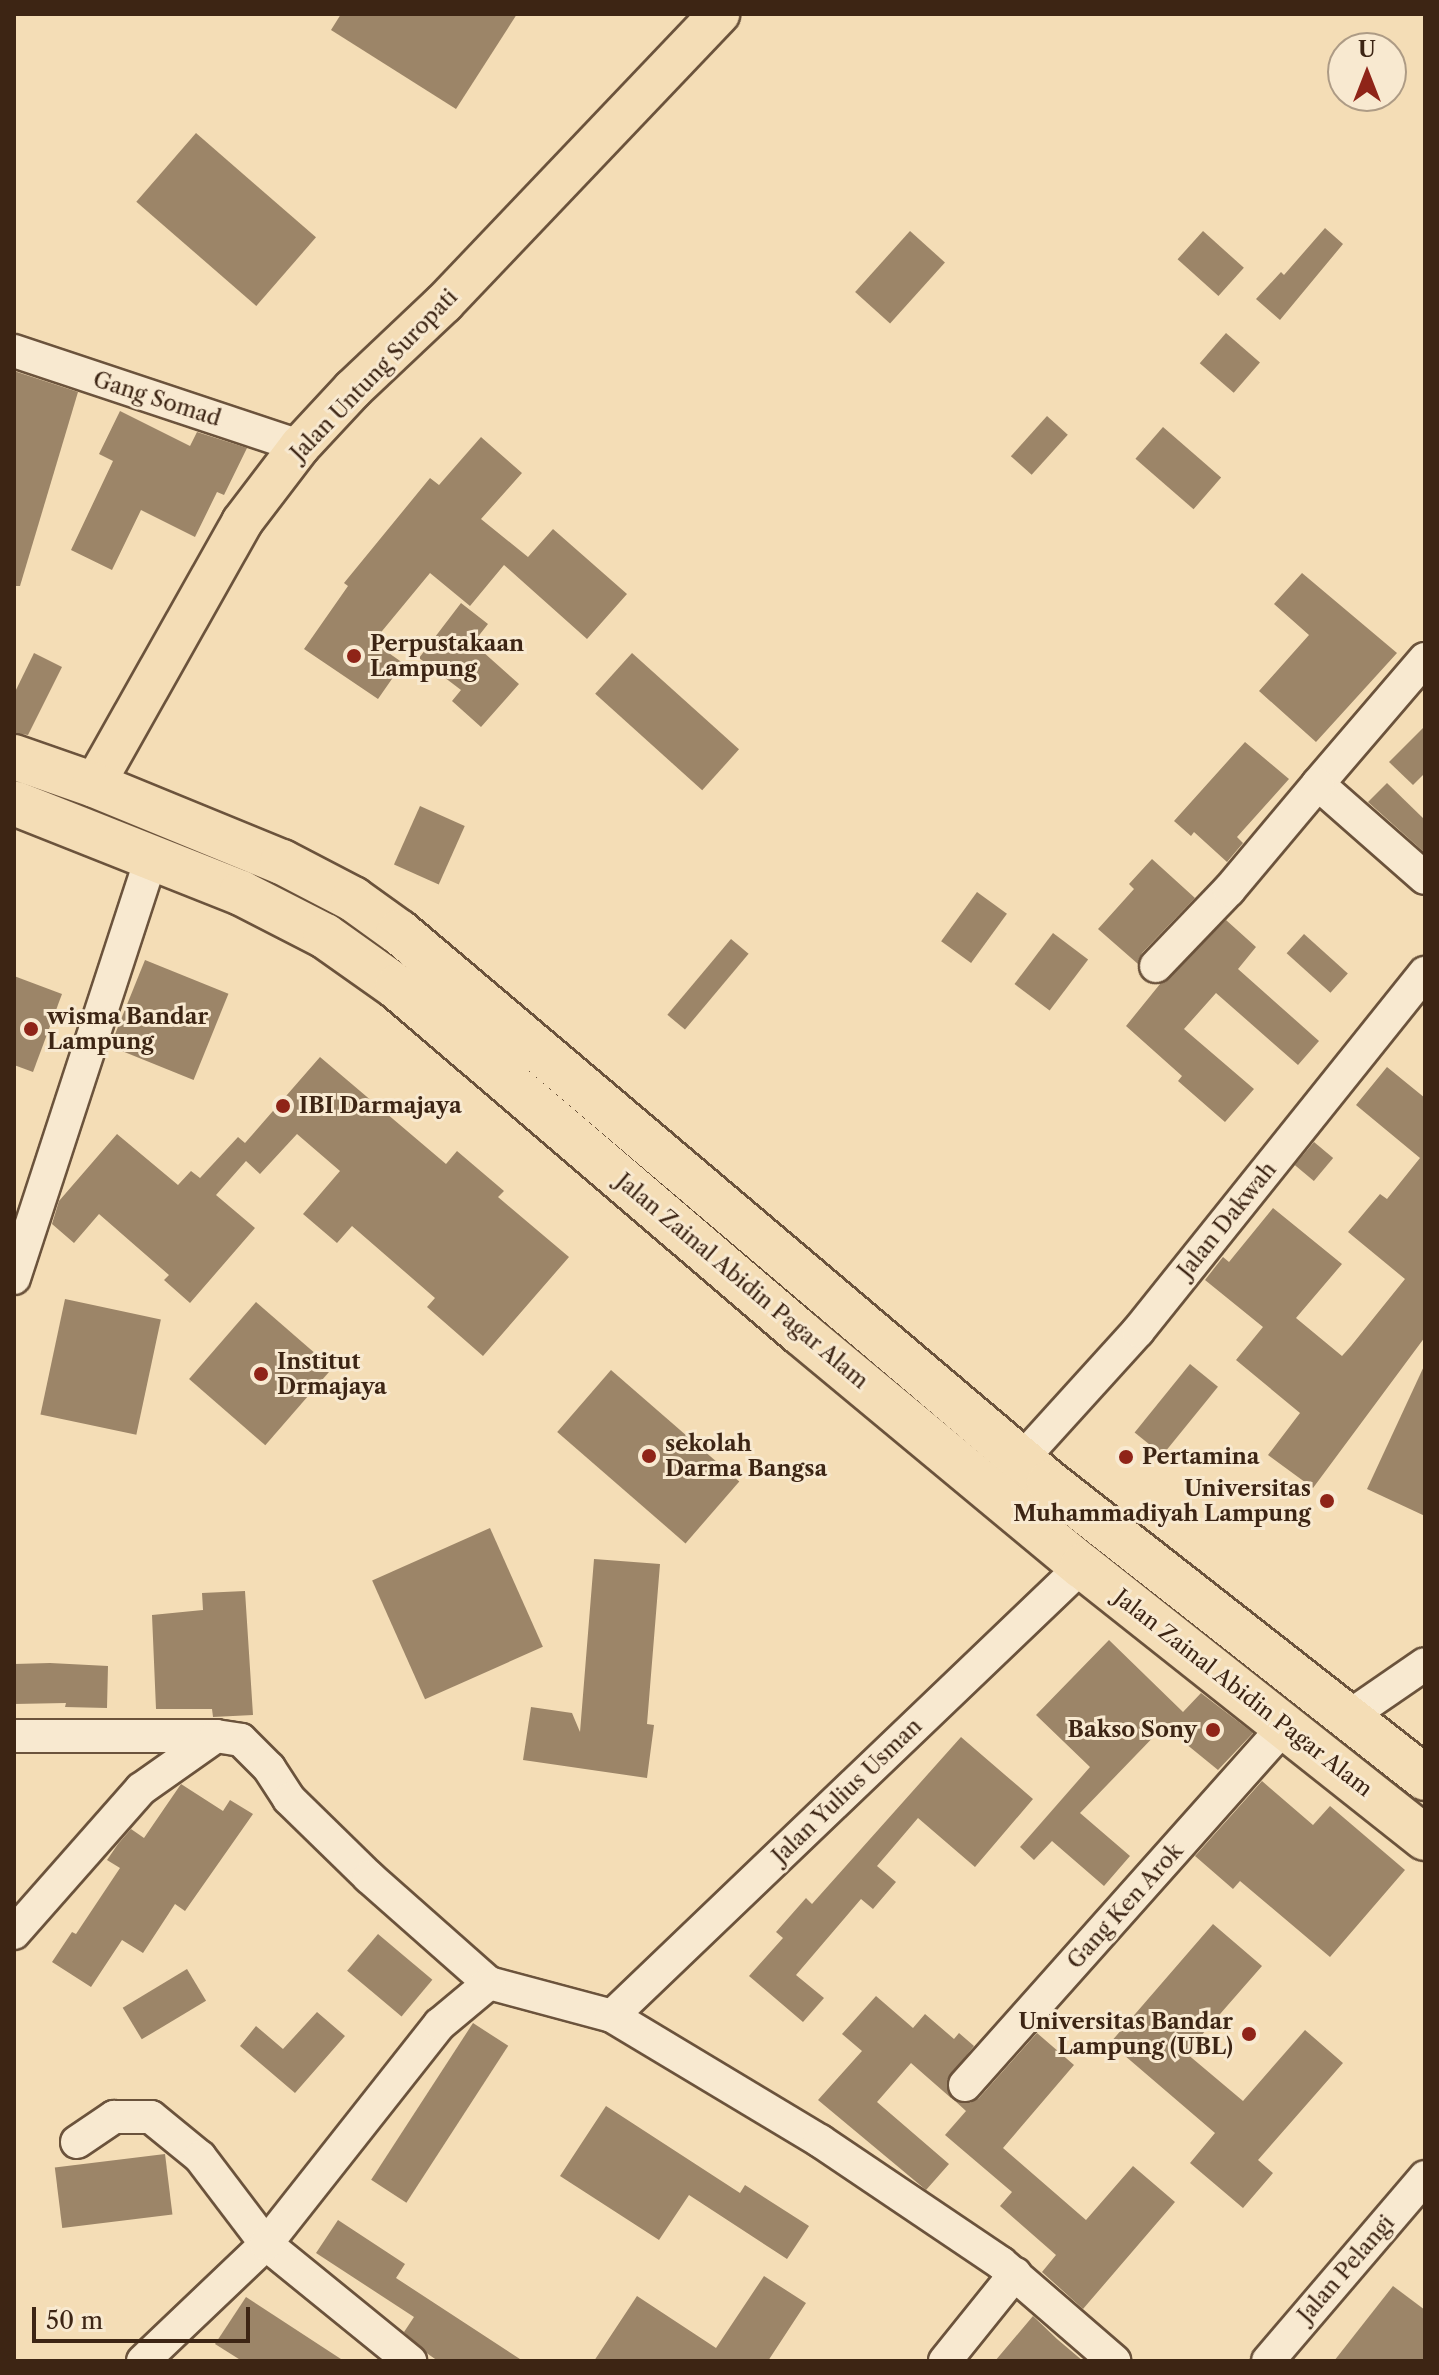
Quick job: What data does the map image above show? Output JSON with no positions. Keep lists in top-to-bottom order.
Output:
{
  "streets": {
    "highway": ["Jalan Zainal Abidin Pagar Alam"],
    "main road": ["Jalan Untung Suropati"],
    "street": [
      "Gang Somad",
      "Jalan Dakwah",
      "Jalan Yulius Usman",
      "Gang Ken Arok",
      "Jalan Pelangi"
    ]
  },
  "crossings": [
    ["Jalan Untung Suropati", "Gang Somad"],
    ["Jalan Untung Suropati", "Jalan Zainal Abidin Pagar Alam"],
    ["Jalan Dakwah", "Jalan Zainal Abidin Pagar Alam"],
    ["Jalan Zainal Abidin Pagar Alam", "Jalan Yulius Usman"],
    ["Jalan Zainal Abidin Pagar Alam", "Gang Ken Arok"]
  ],
  "places": [
    "Perpustakaan Lampung",
    "wisma Bandar Lampung",
    "IBI Darmajaya",
    "Institut Drmajaya",
    "sekolah Darma Bangsa",
    "Pertamina",
    "Universitas Muhammadiyah Lampung",
    "Bakso Sony",
    "Universitas Bandar Lampung (UBL)"
  ],
  "scale_bar": "50 m",
  "north": "top"
}
